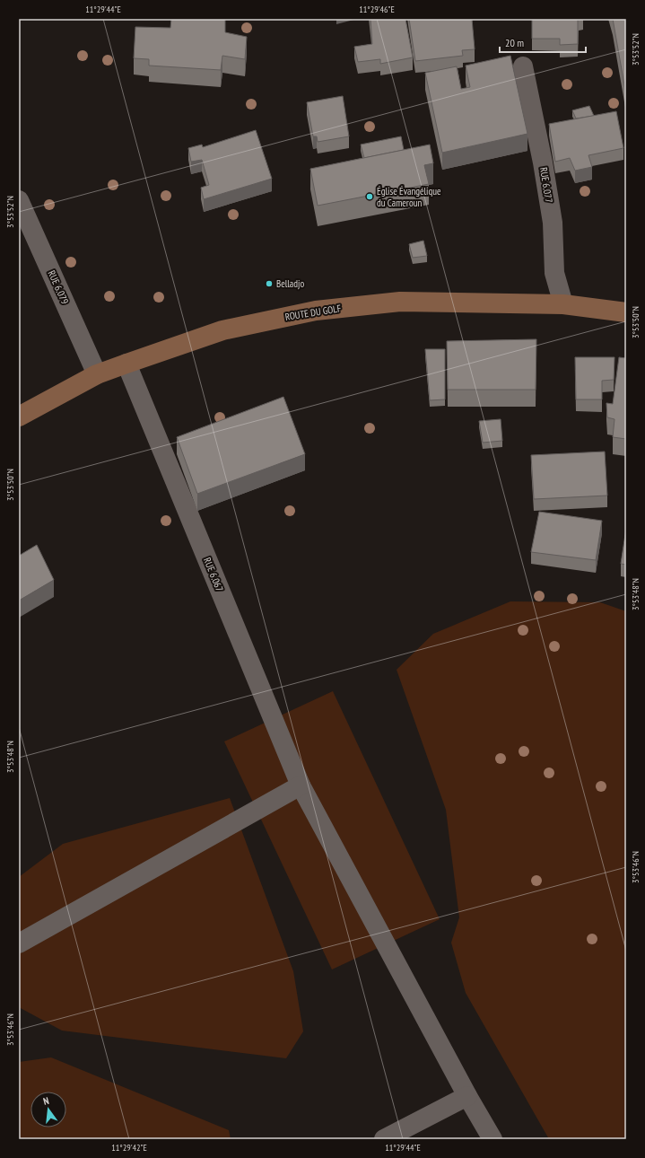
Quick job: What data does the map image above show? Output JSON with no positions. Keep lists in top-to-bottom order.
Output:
{
  "streets": {
    "main road": ["ROUTE DU GOLF"],
    "street": ["RUE 6.077", "RUE 6.079", "RUE 6.067"]
  },
  "crossings": [
    ["RUE 6.077", "ROUTE DU GOLF"],
    ["RUE 6.079", "ROUTE DU GOLF"],
    ["ROUTE DU GOLF", "RUE 6.067"]
  ],
  "places": ["Église Évangélique du Cameroun", "Belladjo"],
  "scale_bar": "20 m",
  "north": "top",
  "coordinates": [
    "11°29'44\"E",
    "11°29'46\"E",
    "3°53'52\"N",
    "3°53'50\"N",
    "3°53'48\"N",
    "3°53'46\"N",
    "11°29'42\"E"
  ]
}
